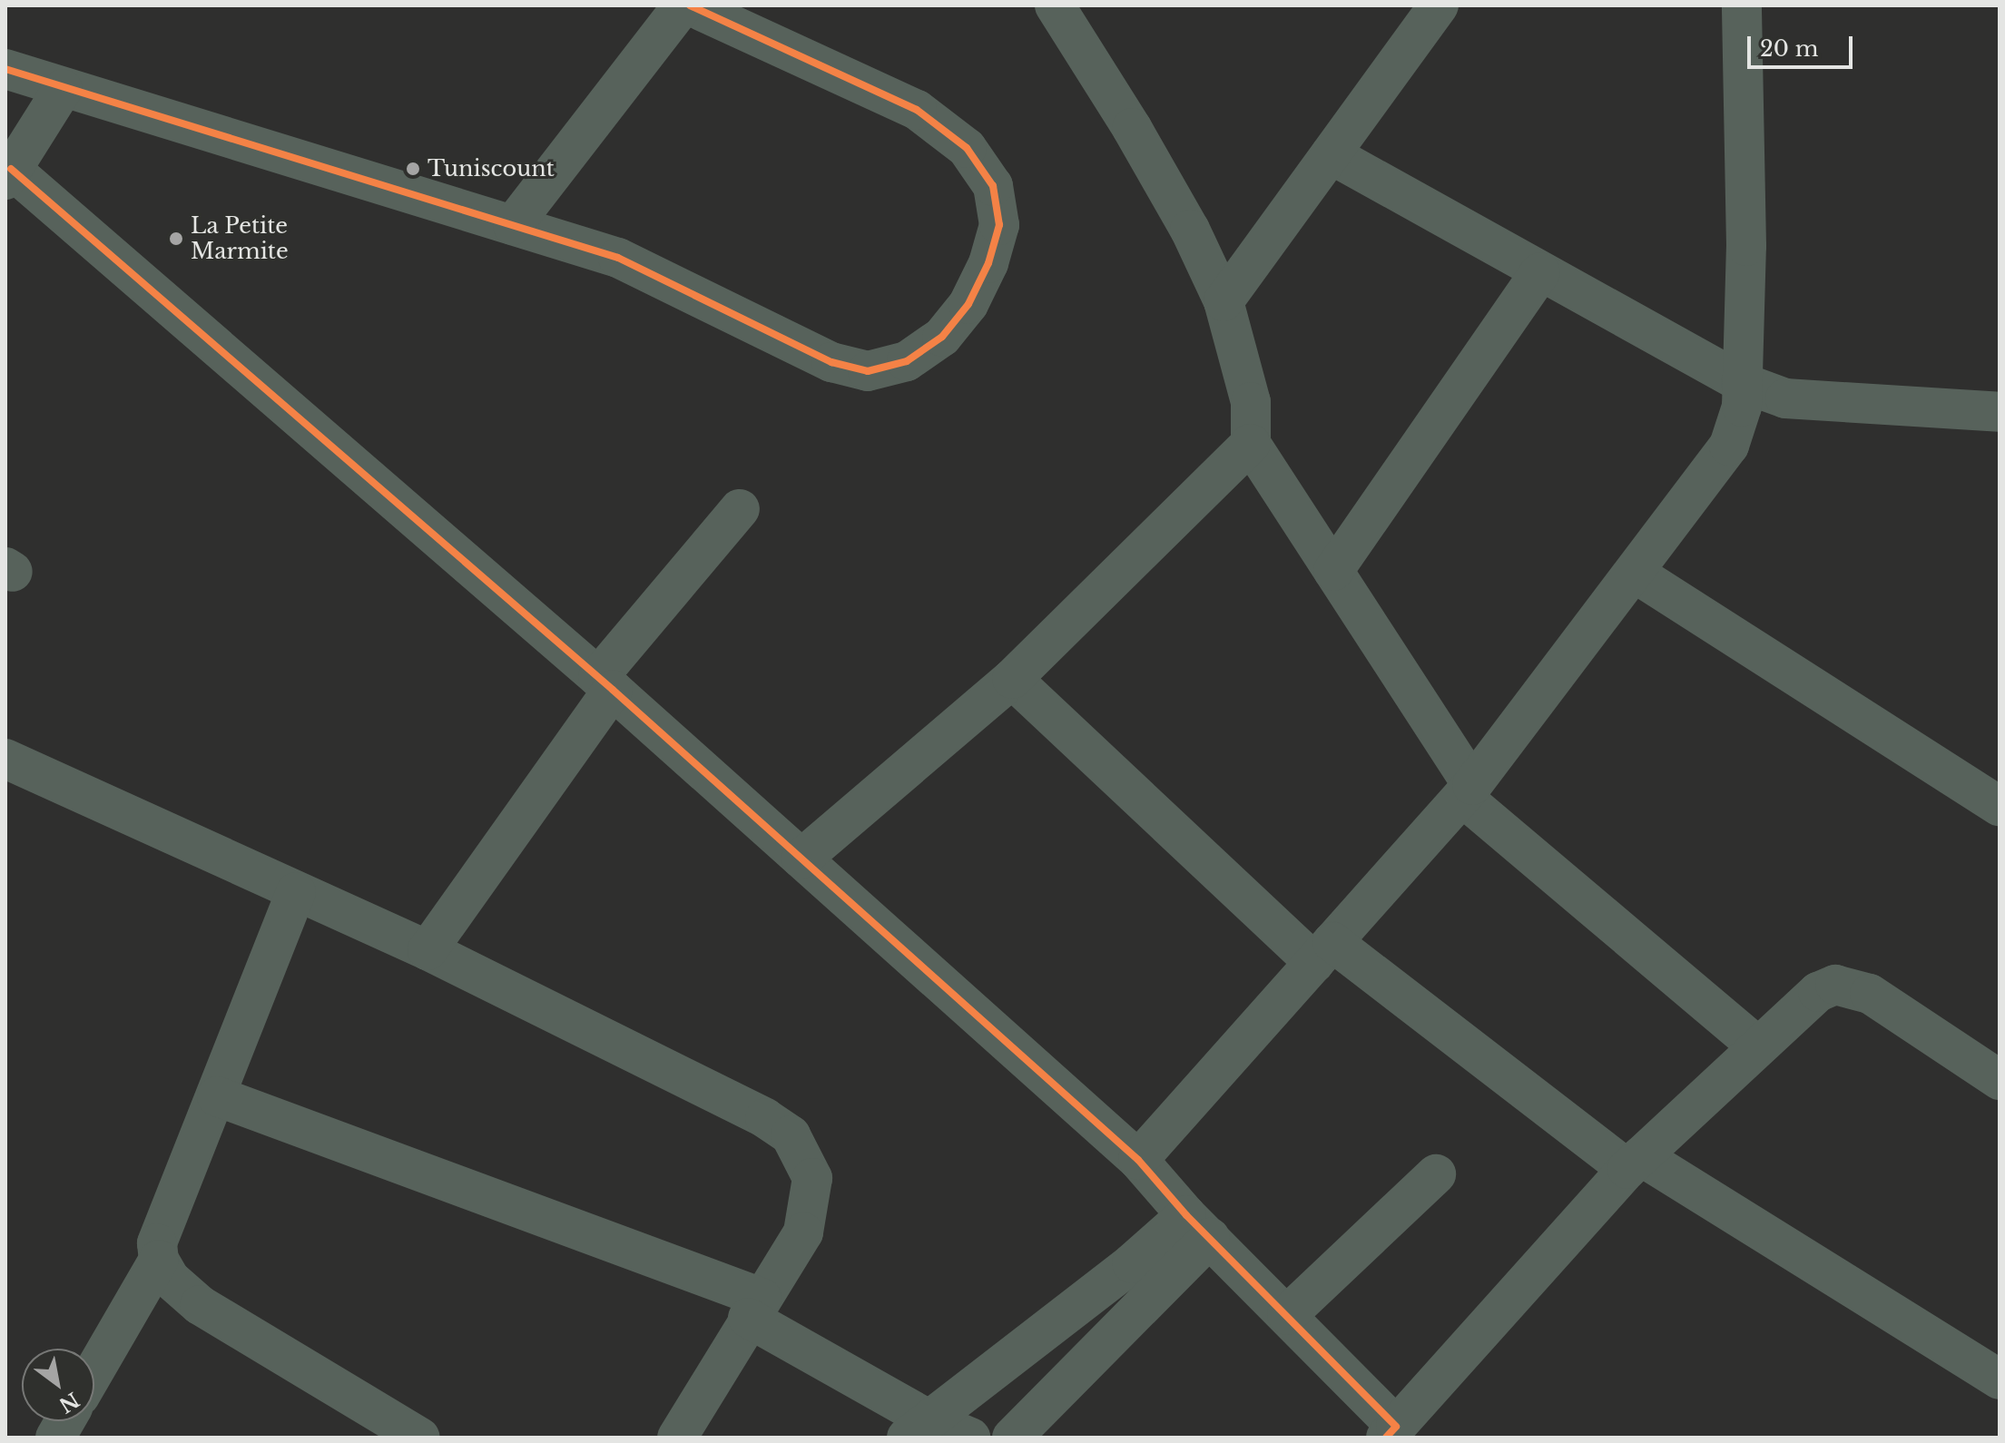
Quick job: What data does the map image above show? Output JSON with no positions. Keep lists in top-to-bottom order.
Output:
{
  "places": ["Tuniscount", "La Petite Marmite"],
  "scale_bar": "20 m",
  "north": "bottom right"
}
